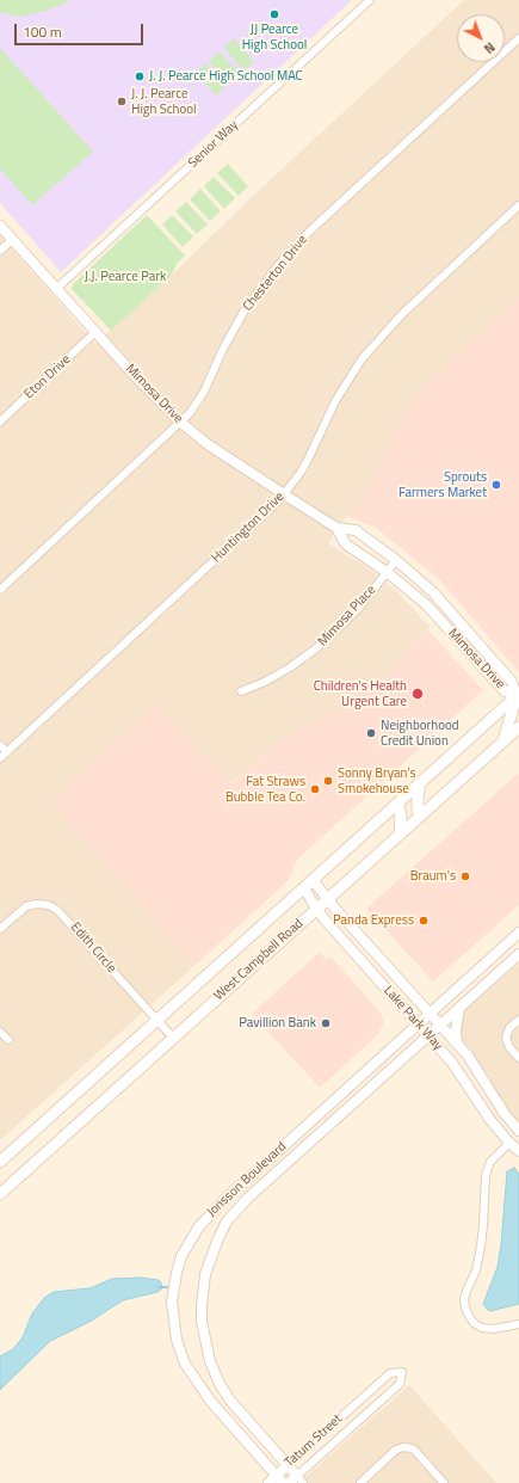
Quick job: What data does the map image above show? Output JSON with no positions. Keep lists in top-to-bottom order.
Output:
{
  "streets": {
    "main road": ["West Campbell Road"],
    "street": [
      "Senior Way",
      "Chesterton Drive",
      "Eton Drive",
      "Mimosa Drive",
      "Huntington Drive",
      "Mimosa Place",
      "Edith Circle",
      "Lake Park Way",
      "Jonsson Boulevard",
      "Tatum Street"
    ]
  },
  "crossings": [
    ["Senior Way", "Mimosa Drive"],
    ["Chesterton Drive", "Mimosa Drive"],
    ["Eton Drive", "Mimosa Drive"],
    ["Mimosa Drive", "Huntington Drive"],
    ["Mimosa Drive", "Mimosa Place"],
    ["Mimosa Drive", "West Campbell Road"],
    ["Edith Circle", "West Campbell Road"],
    ["West Campbell Road", "Lake Park Way"],
    ["Lake Park Way", "Jonsson Boulevard"],
    ["Jonsson Boulevard", "Tatum Street"]
  ],
  "parks": ["J.J. Pearce Park"],
  "places": [
    "JJ Pearce High School",
    "J. J. Pearce High School MAC",
    "J. J. Pearce High School",
    "Sprouts Farmers Market",
    "Children's Health Urgent Care",
    "Neighborhood Credit Union",
    "Sonny Bryan's Smokehouse",
    "Fat Straws Bubble Tea Co.",
    "Braum's",
    "Panda Express",
    "Pavillion Bank"
  ],
  "scale_bar": "100 m",
  "north": "bottom right"
}
